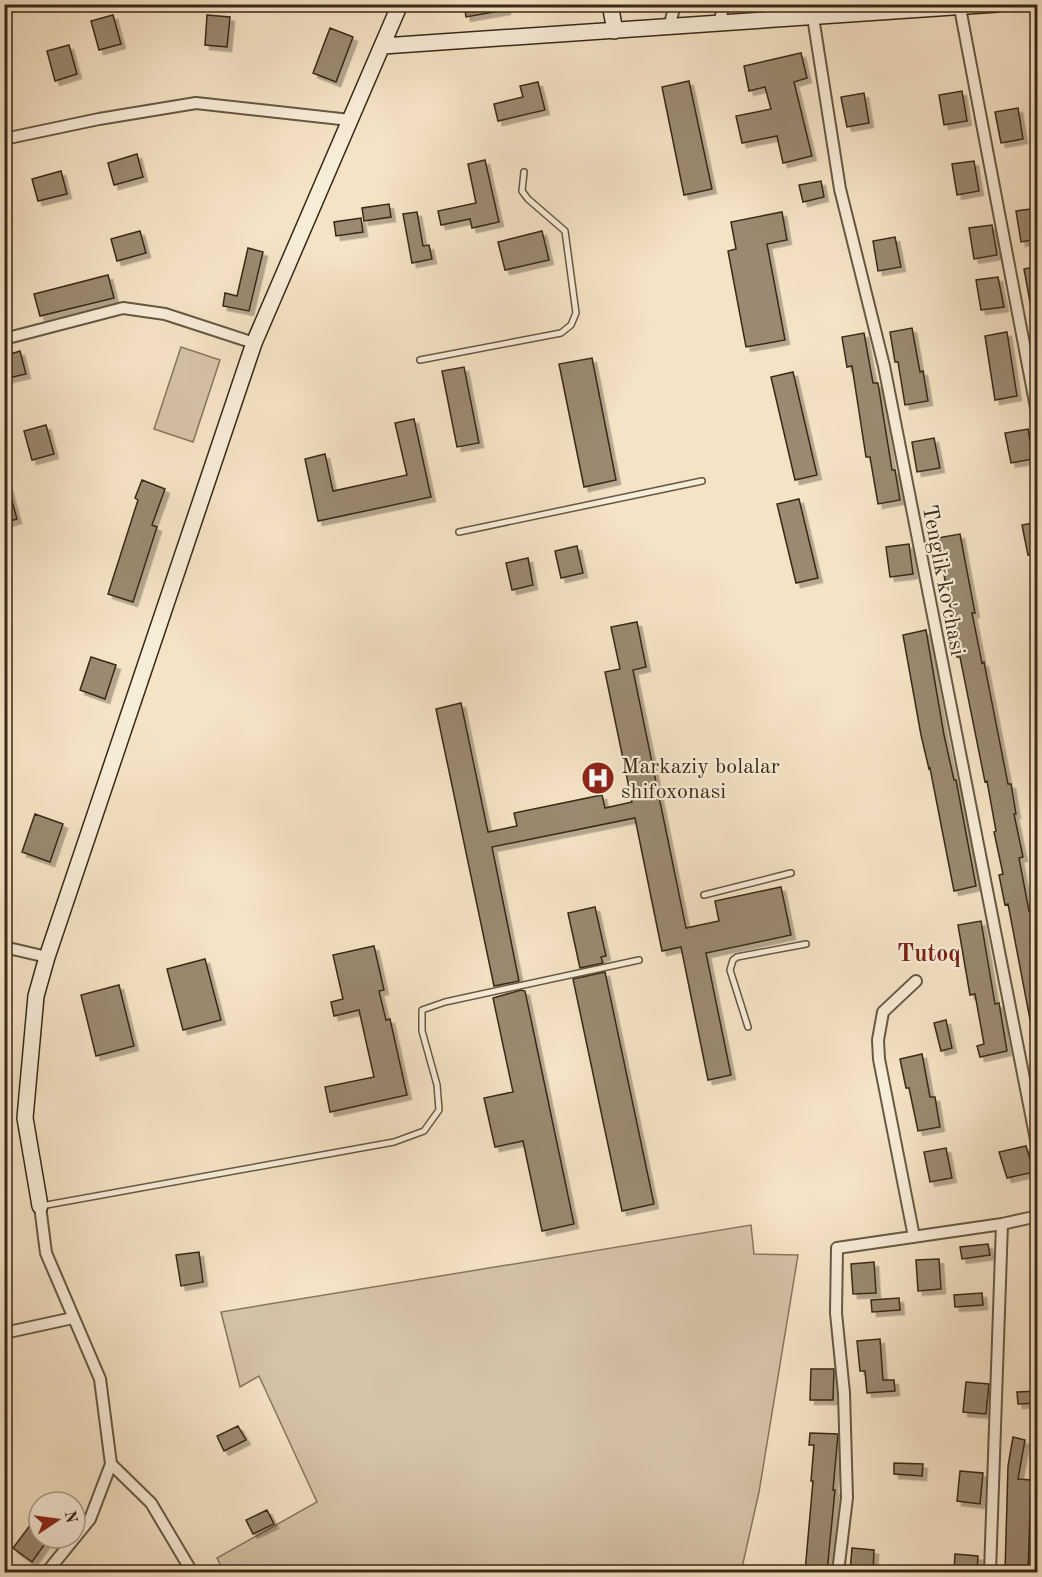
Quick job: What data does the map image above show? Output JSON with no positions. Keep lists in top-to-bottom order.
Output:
{
  "streets": {
    "street": ["Tenglik ko'chasi"]
  },
  "districts": ["Tutoq"],
  "places": {
    "hospital": ["Markaziy bolalar shifoxonasi"]
  },
  "north": "right"
}
